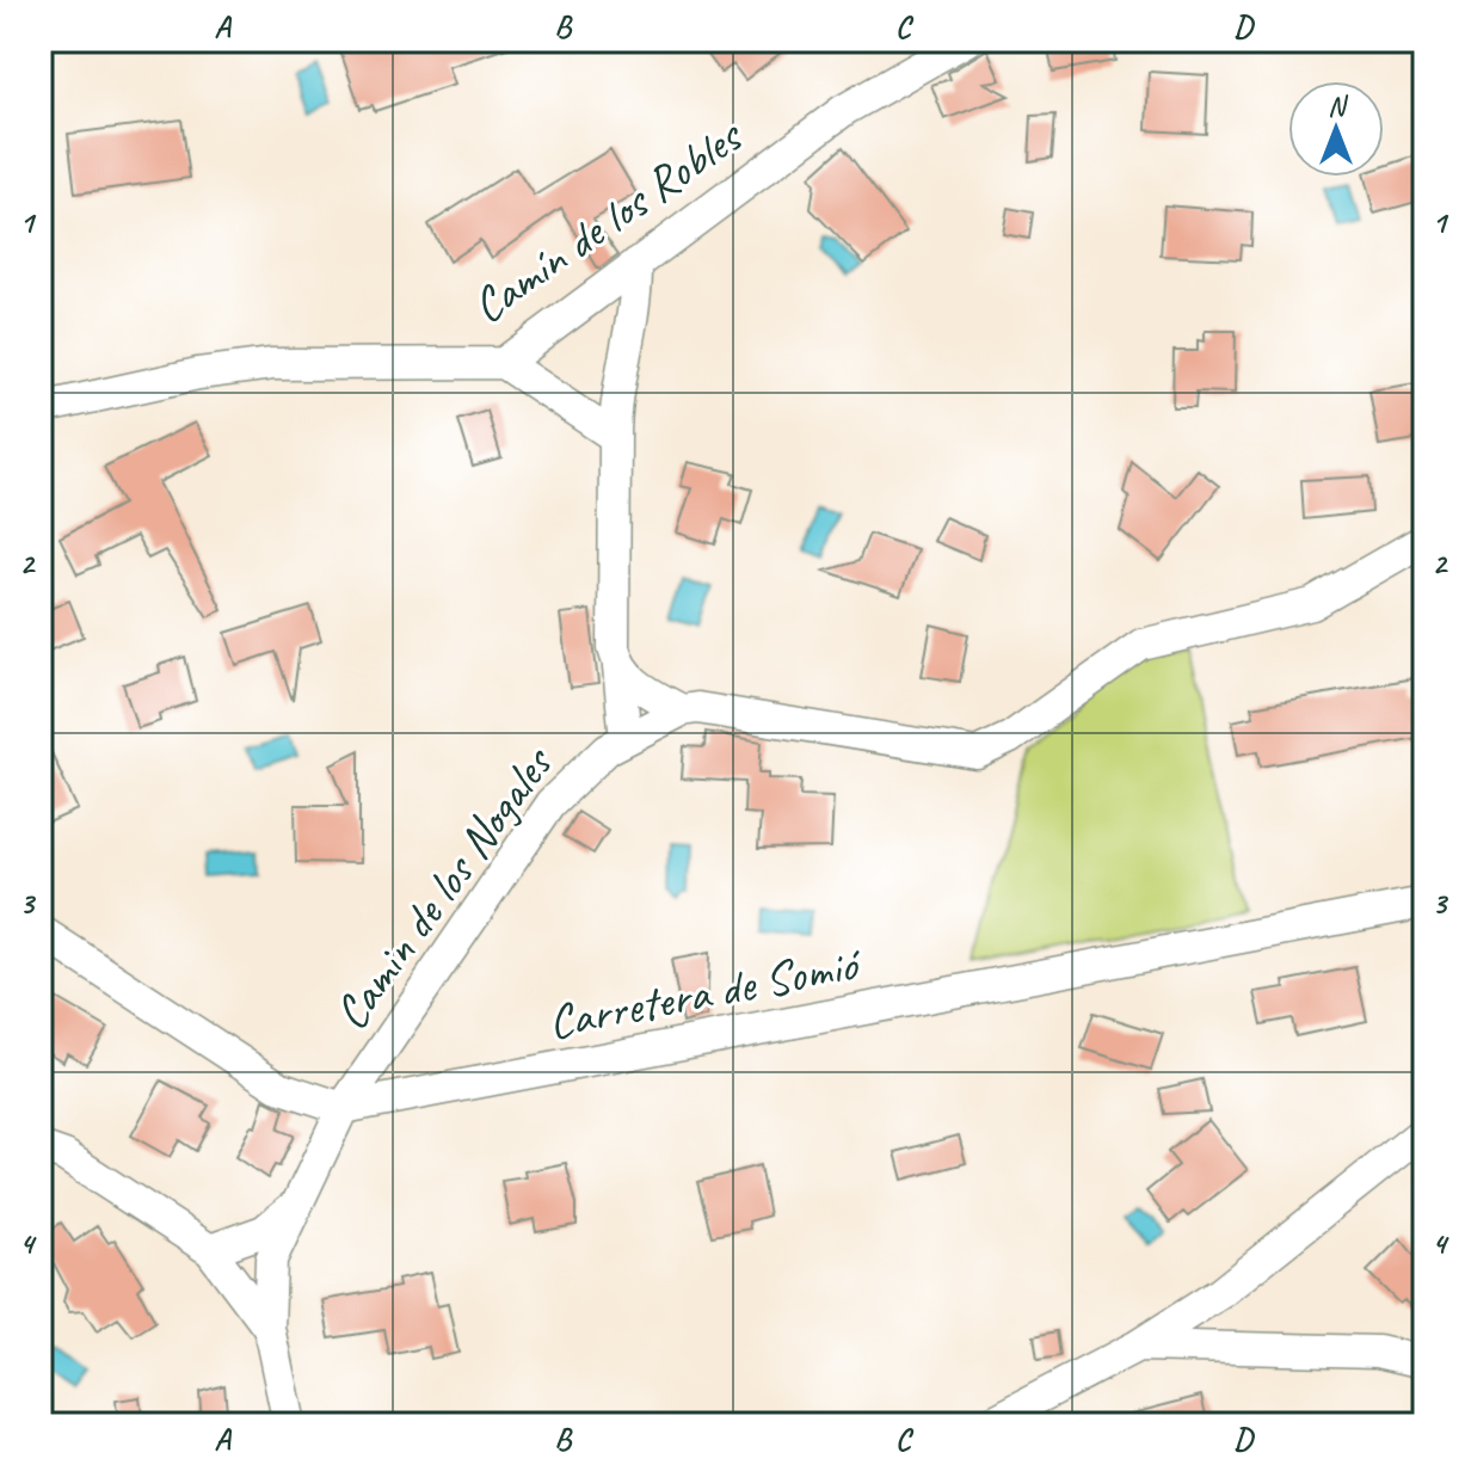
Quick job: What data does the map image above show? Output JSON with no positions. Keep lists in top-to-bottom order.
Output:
{
  "streets": {
    "street": ["Camín de los Robles", "Camin de los Nogales", "Carretera de Somió"]
  },
  "crossings": [
    ["Camin de los Nogales", "Carretera de Somió"]
  ],
  "north": "top",
  "grid": {
    "columns": [
      "A",
      "B",
      "C",
      "D"
    ],
    "rows": [
      "1",
      "2",
      "3",
      "4"
    ]
  }
}
